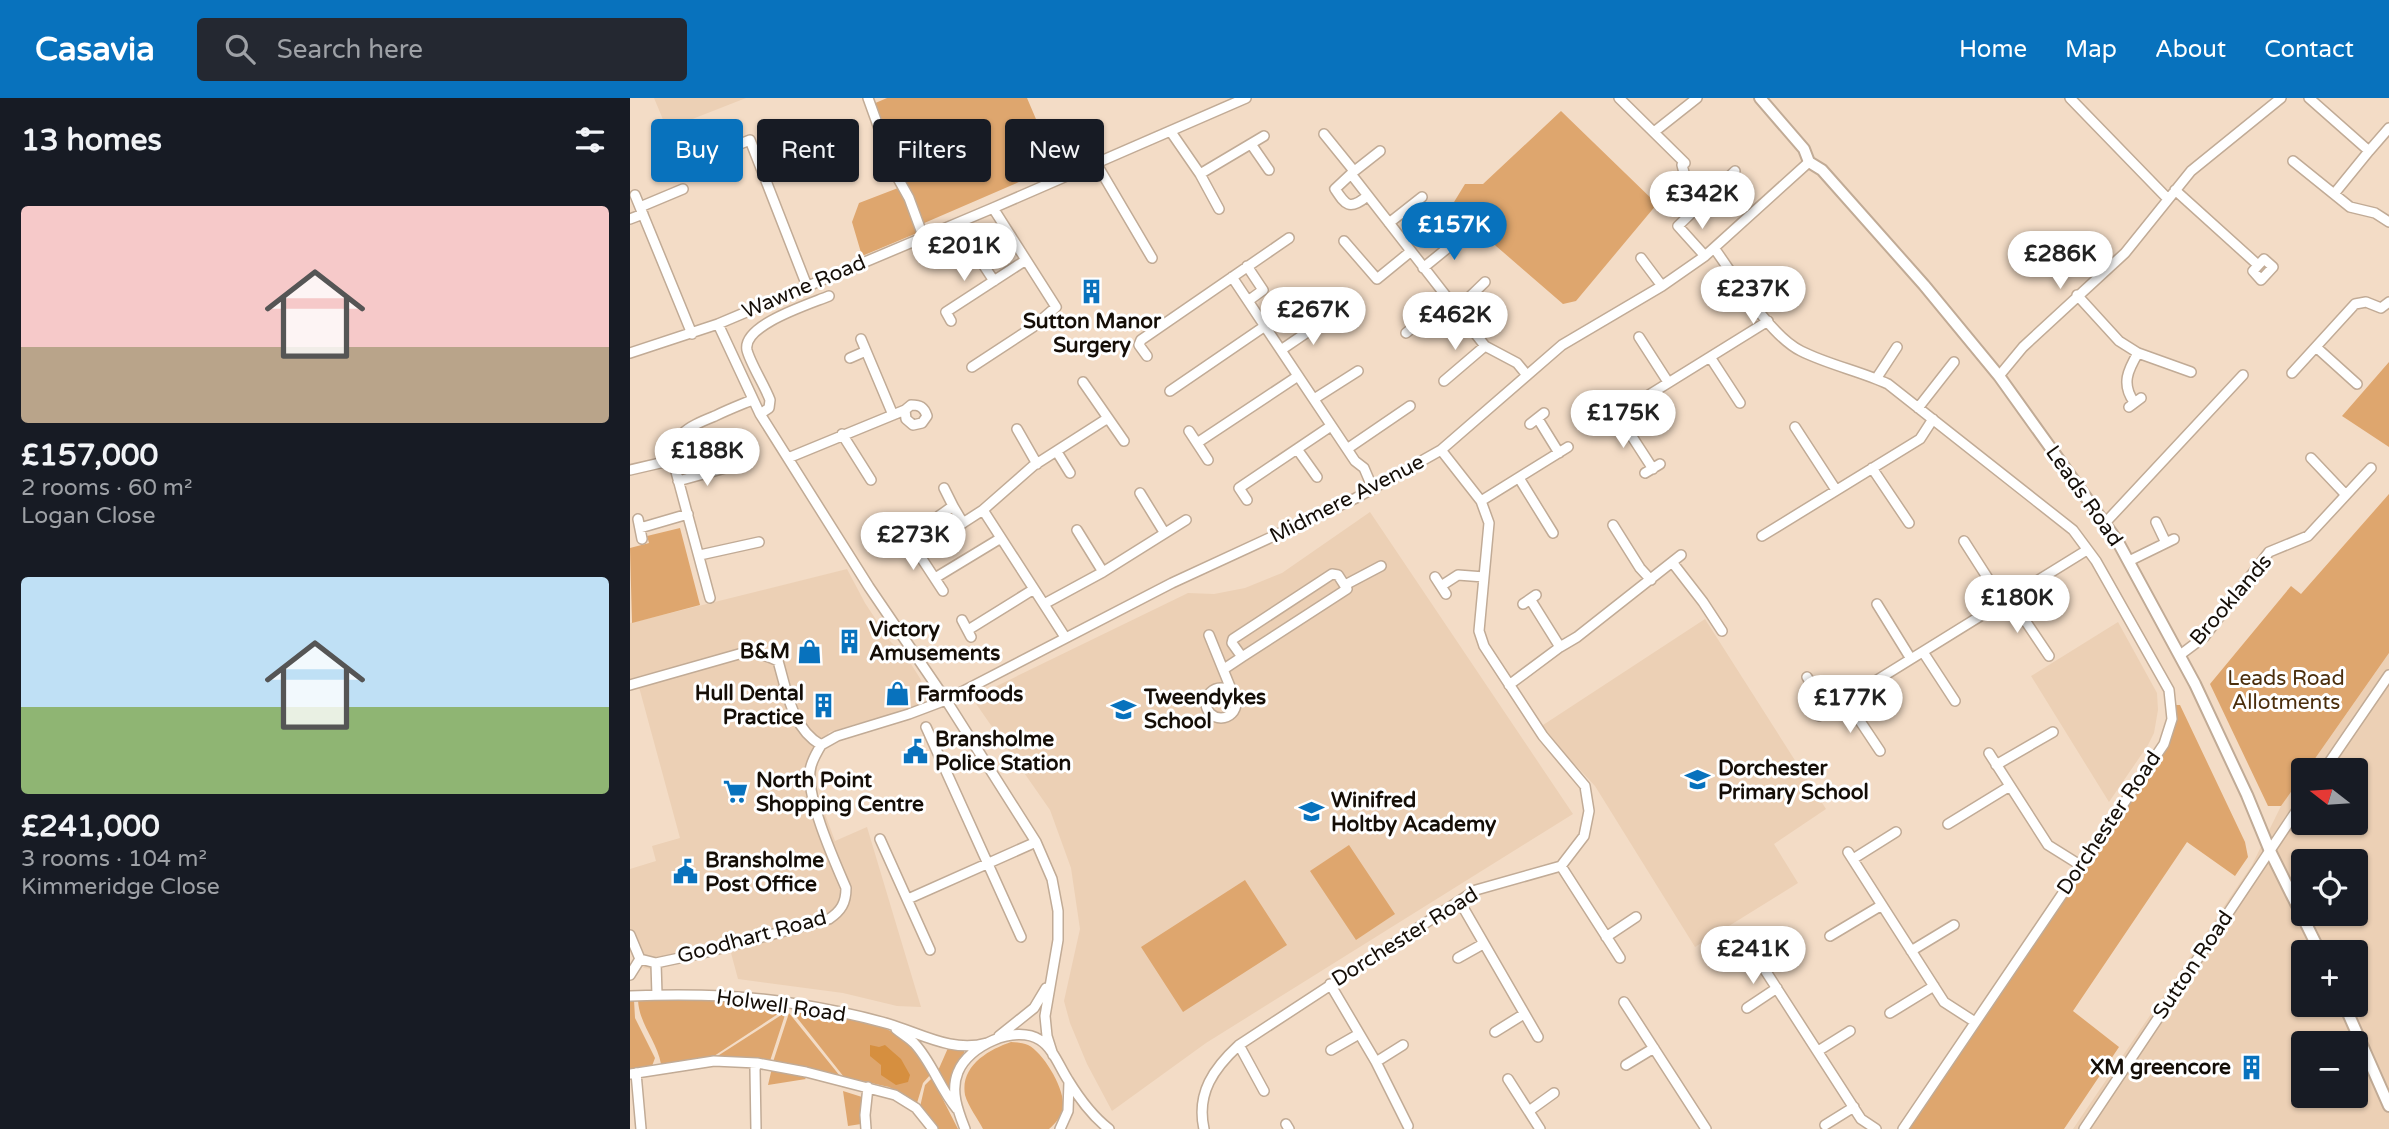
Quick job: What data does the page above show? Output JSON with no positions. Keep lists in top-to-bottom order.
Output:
{
  "streets": {
    "main road": ["Leads Road"],
    "street": [
      "Wawne Road",
      "Midmere Avenue",
      "Brooklands",
      "Dorchester Road",
      "Goodhart Road",
      "Sutton Road",
      "Holwell Road"
    ]
  },
  "crossings": [
    ["Leads Road", "Midmere Avenue"],
    ["Leads Road", "Brooklands"],
    ["Leads Road", "Sutton Road"],
    ["Midmere Avenue", "Dorchester Road"]
  ],
  "parks": ["Leads Road Allotments"],
  "places": {
    "building": [
      "Sutton Manor Surgery",
      "Victory Amusements",
      "Hull Dental Practice",
      "XM greencore"
    ],
    "shop": ["B&M", "Farmfoods"],
    "school or university": ["Tweendykes School", "Dorchester Primary School", "Winifred Holtby Academy"],
    "public building": ["Bransholme Police Station", "Bransholme Post Office"],
    "supermarket": ["North Point Shopping Centre"]
  },
  "north": "left",
  "page": {
    "header": "Casavia",
    "search": "Search here",
    "nav": [
      "Home",
      "Map",
      "About",
      "Contact"
    ],
    "heading": "13 homes",
    "chip": [
      "Buy",
      "Rent",
      "Filters",
      "New"
    ],
    "price": [
      "£342K",
      "£157K",
      "£201K",
      "£286K",
      "£237K",
      "£267K",
      "£462K",
      "£175K",
      "£188K",
      "£273K",
      "£180K",
      "£177K",
      "£241K"
    ],
    "list": [
      {
        "name": "£157,000",
        "note": "2 rooms · 60 m² · Logan Close"
      },
      {
        "name": "£241,000",
        "note": "3 rooms · 104 m² · Kimmeridge Close"
      }
    ],
    "map_buttons": ["+", "−"]
  }
}
